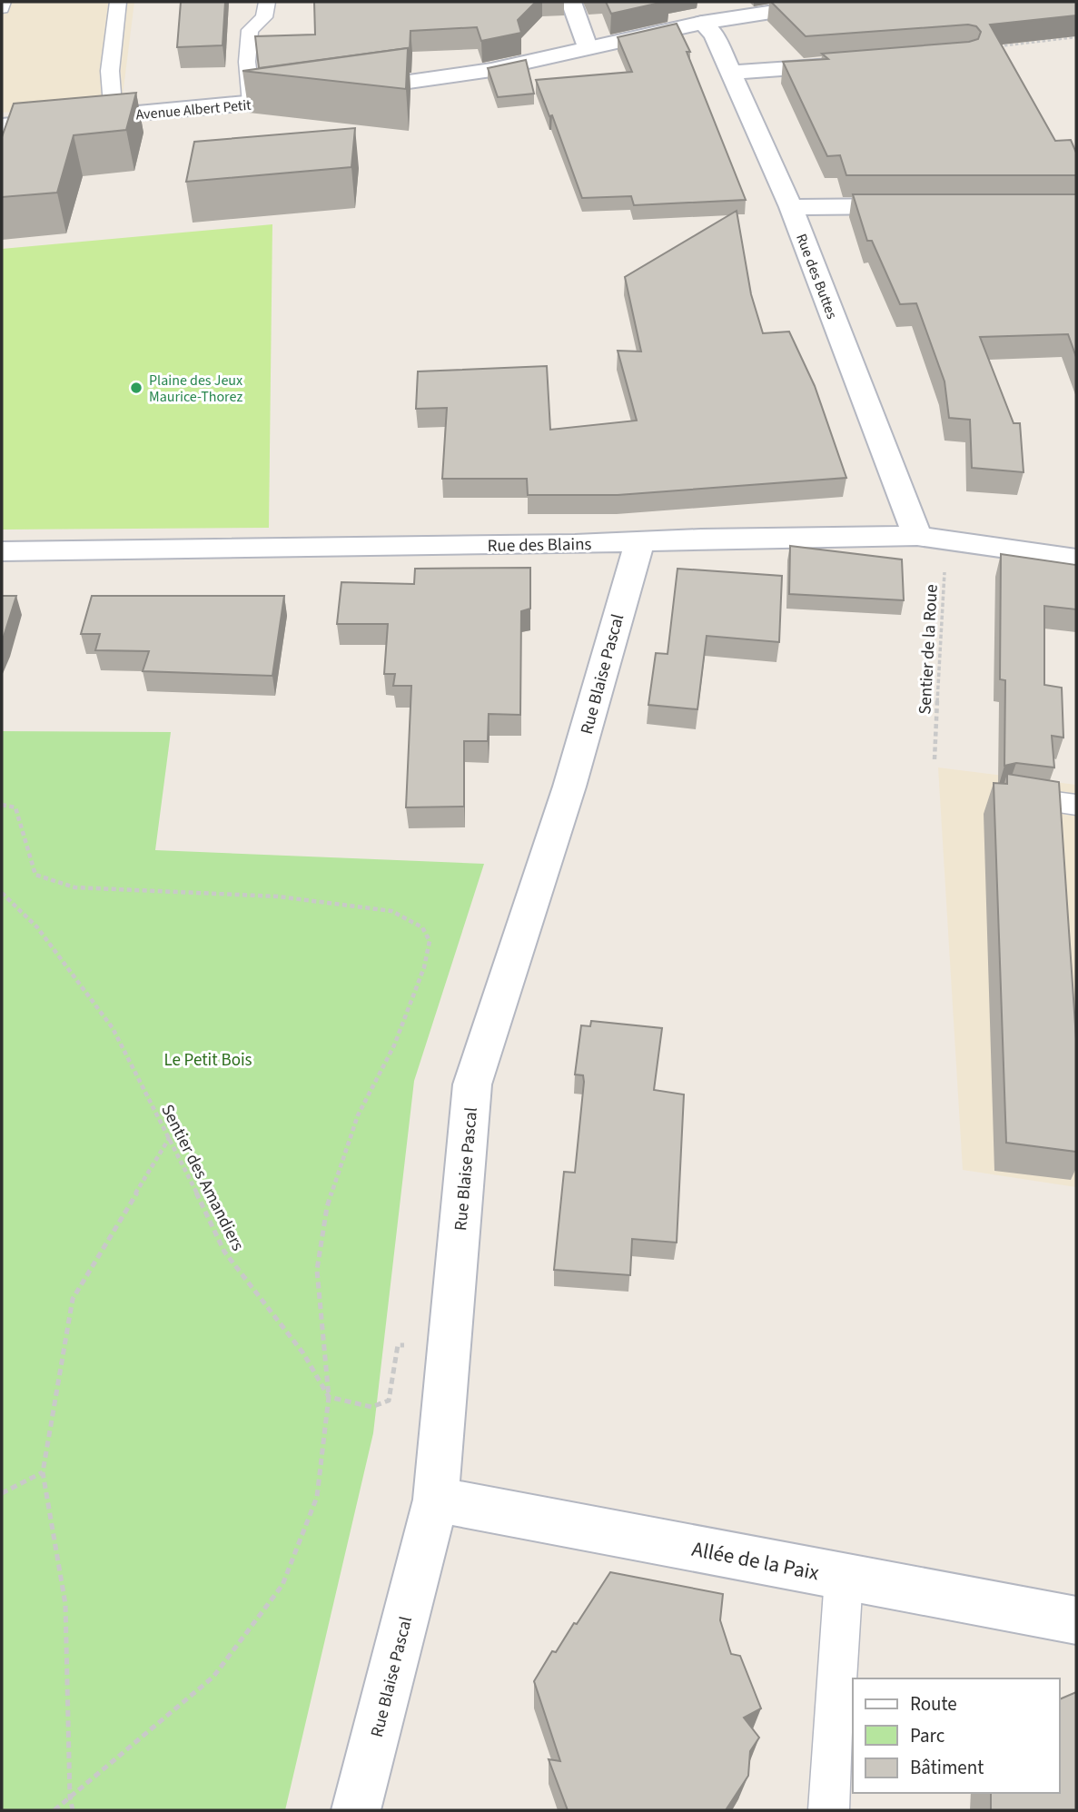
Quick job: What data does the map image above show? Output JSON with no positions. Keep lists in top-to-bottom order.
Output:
{
  "streets": {
    "street": [
      "Avenue Albert Petit",
      "Rue des Buttes",
      "Rue des Blains",
      "Rue Blaise Pascal",
      "Allée de la Paix"
    ],
    "path": ["Sentier de la Roue", "Sentier des Amandiers"]
  },
  "crossings": [
    ["Rue des Buttes", "Rue des Blains"],
    ["Rue des Blains", "Sentier de la Roue"],
    ["Rue des Blains", "Rue Blaise Pascal"],
    ["Rue Blaise Pascal", "Allée de la Paix"]
  ],
  "parks": ["Le Petit Bois"],
  "places": ["Plaine des Jeux Maurice-Thorez"],
  "legend": ["Route", "Parc", "Bâtiment"]
}
